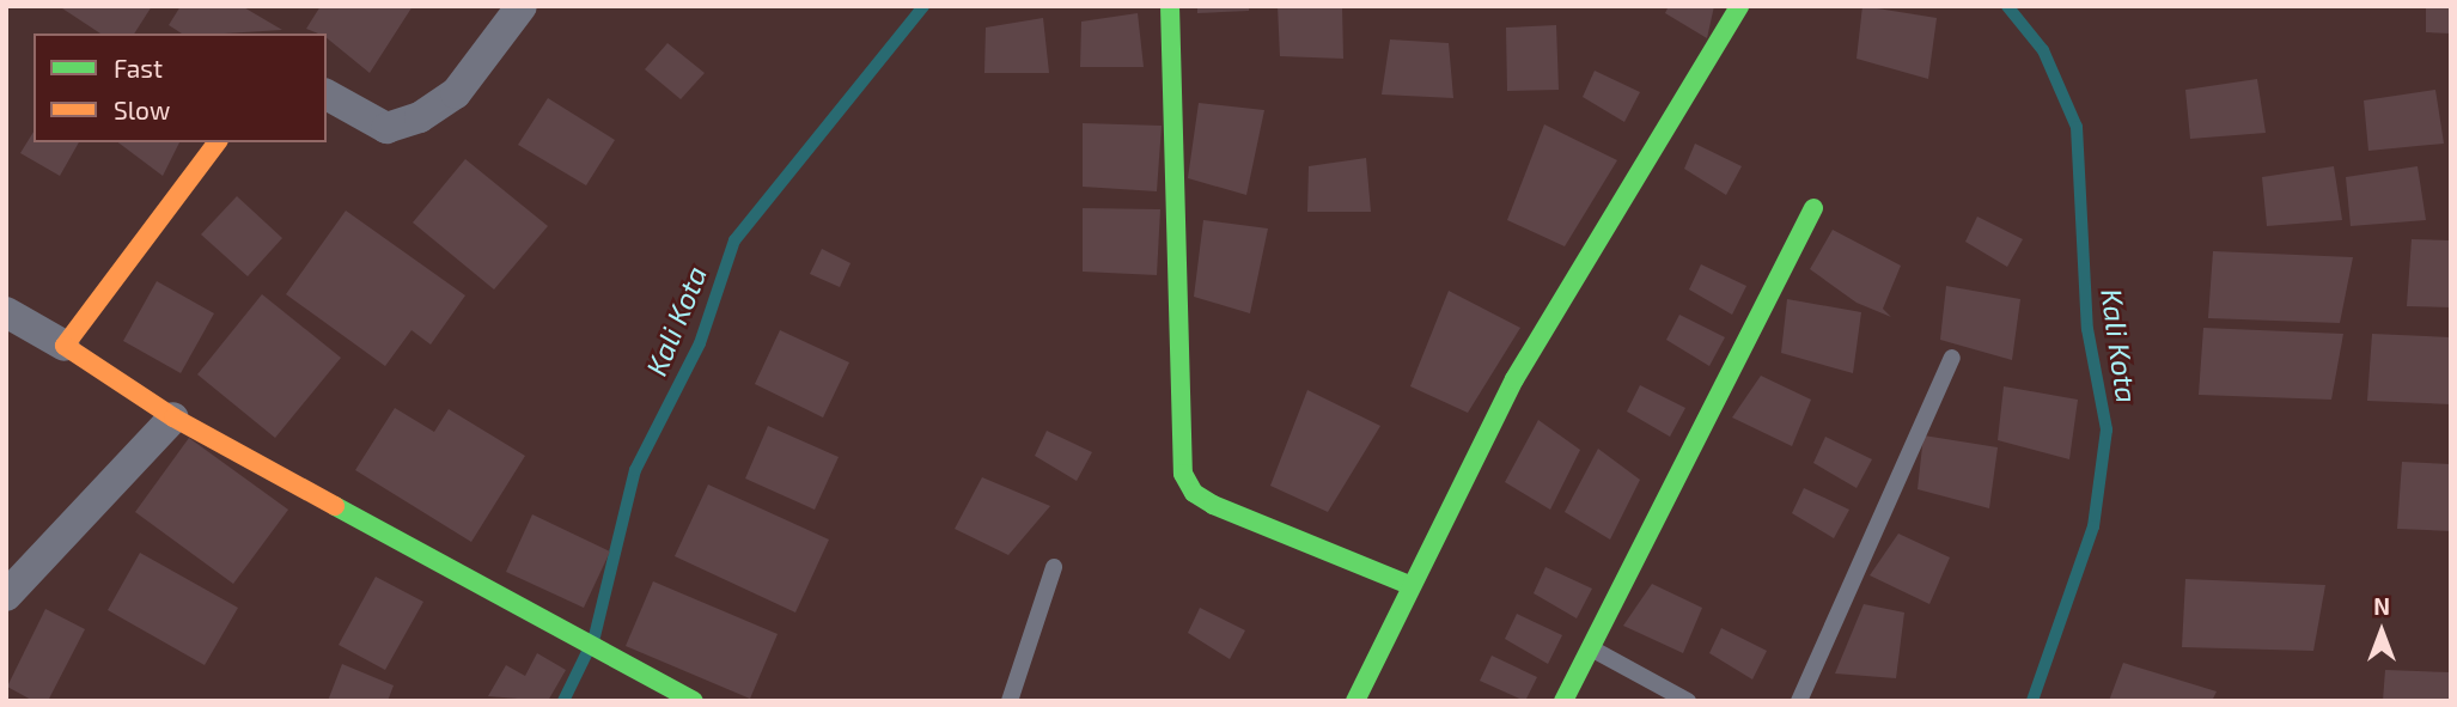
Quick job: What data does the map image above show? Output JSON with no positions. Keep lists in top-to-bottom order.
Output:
{
  "water": ["Kali Kota"],
  "legend": ["Fast", "Slow"],
  "north": "top"
}
